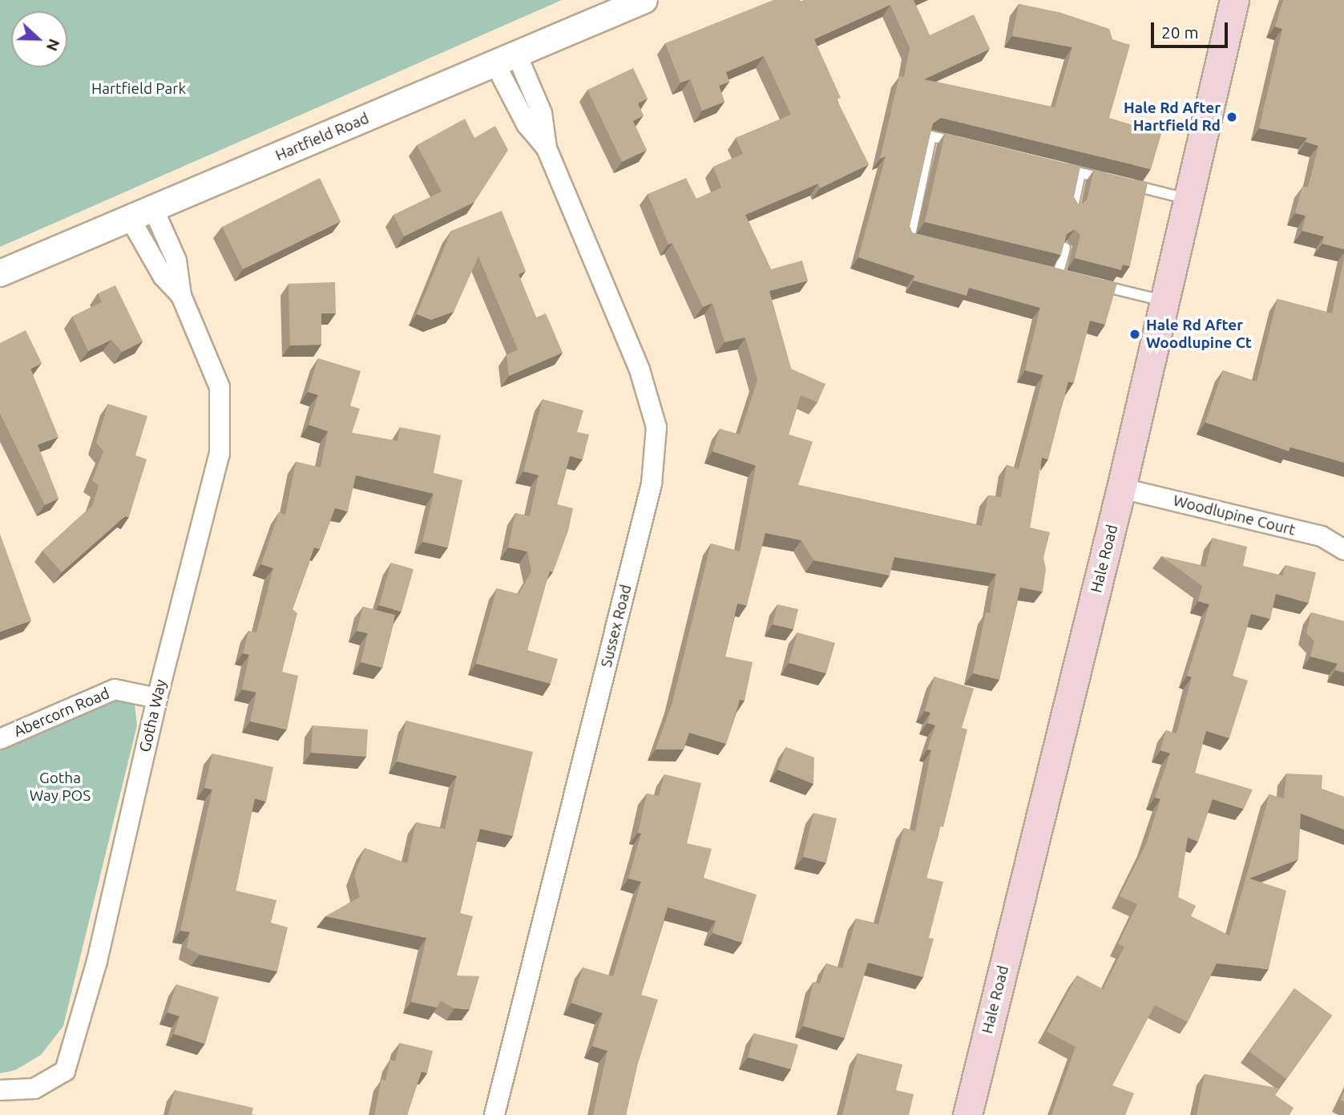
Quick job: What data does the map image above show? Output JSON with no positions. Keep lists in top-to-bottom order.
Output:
{
  "streets": {
    "main road": ["Hale Road"],
    "street": [
      "Hartfield Road",
      "Woodlupine Court",
      "Sussex Road",
      "Abercorn Road",
      "Gotha Way"
    ]
  },
  "crossings": [
    ["Hartfield Road", "Sussex Road"],
    ["Hartfield Road", "Gotha Way"],
    ["Woodlupine Court", "Hale Road"],
    ["Abercorn Road", "Gotha Way"]
  ],
  "parks": ["Hartfield Park", "Gotha Way POS"],
  "places": ["Hale Rd After Hartfield Rd", "Hale Rd After Woodlupine Ct"],
  "scale_bar": "20 m",
  "north": "right"
}
